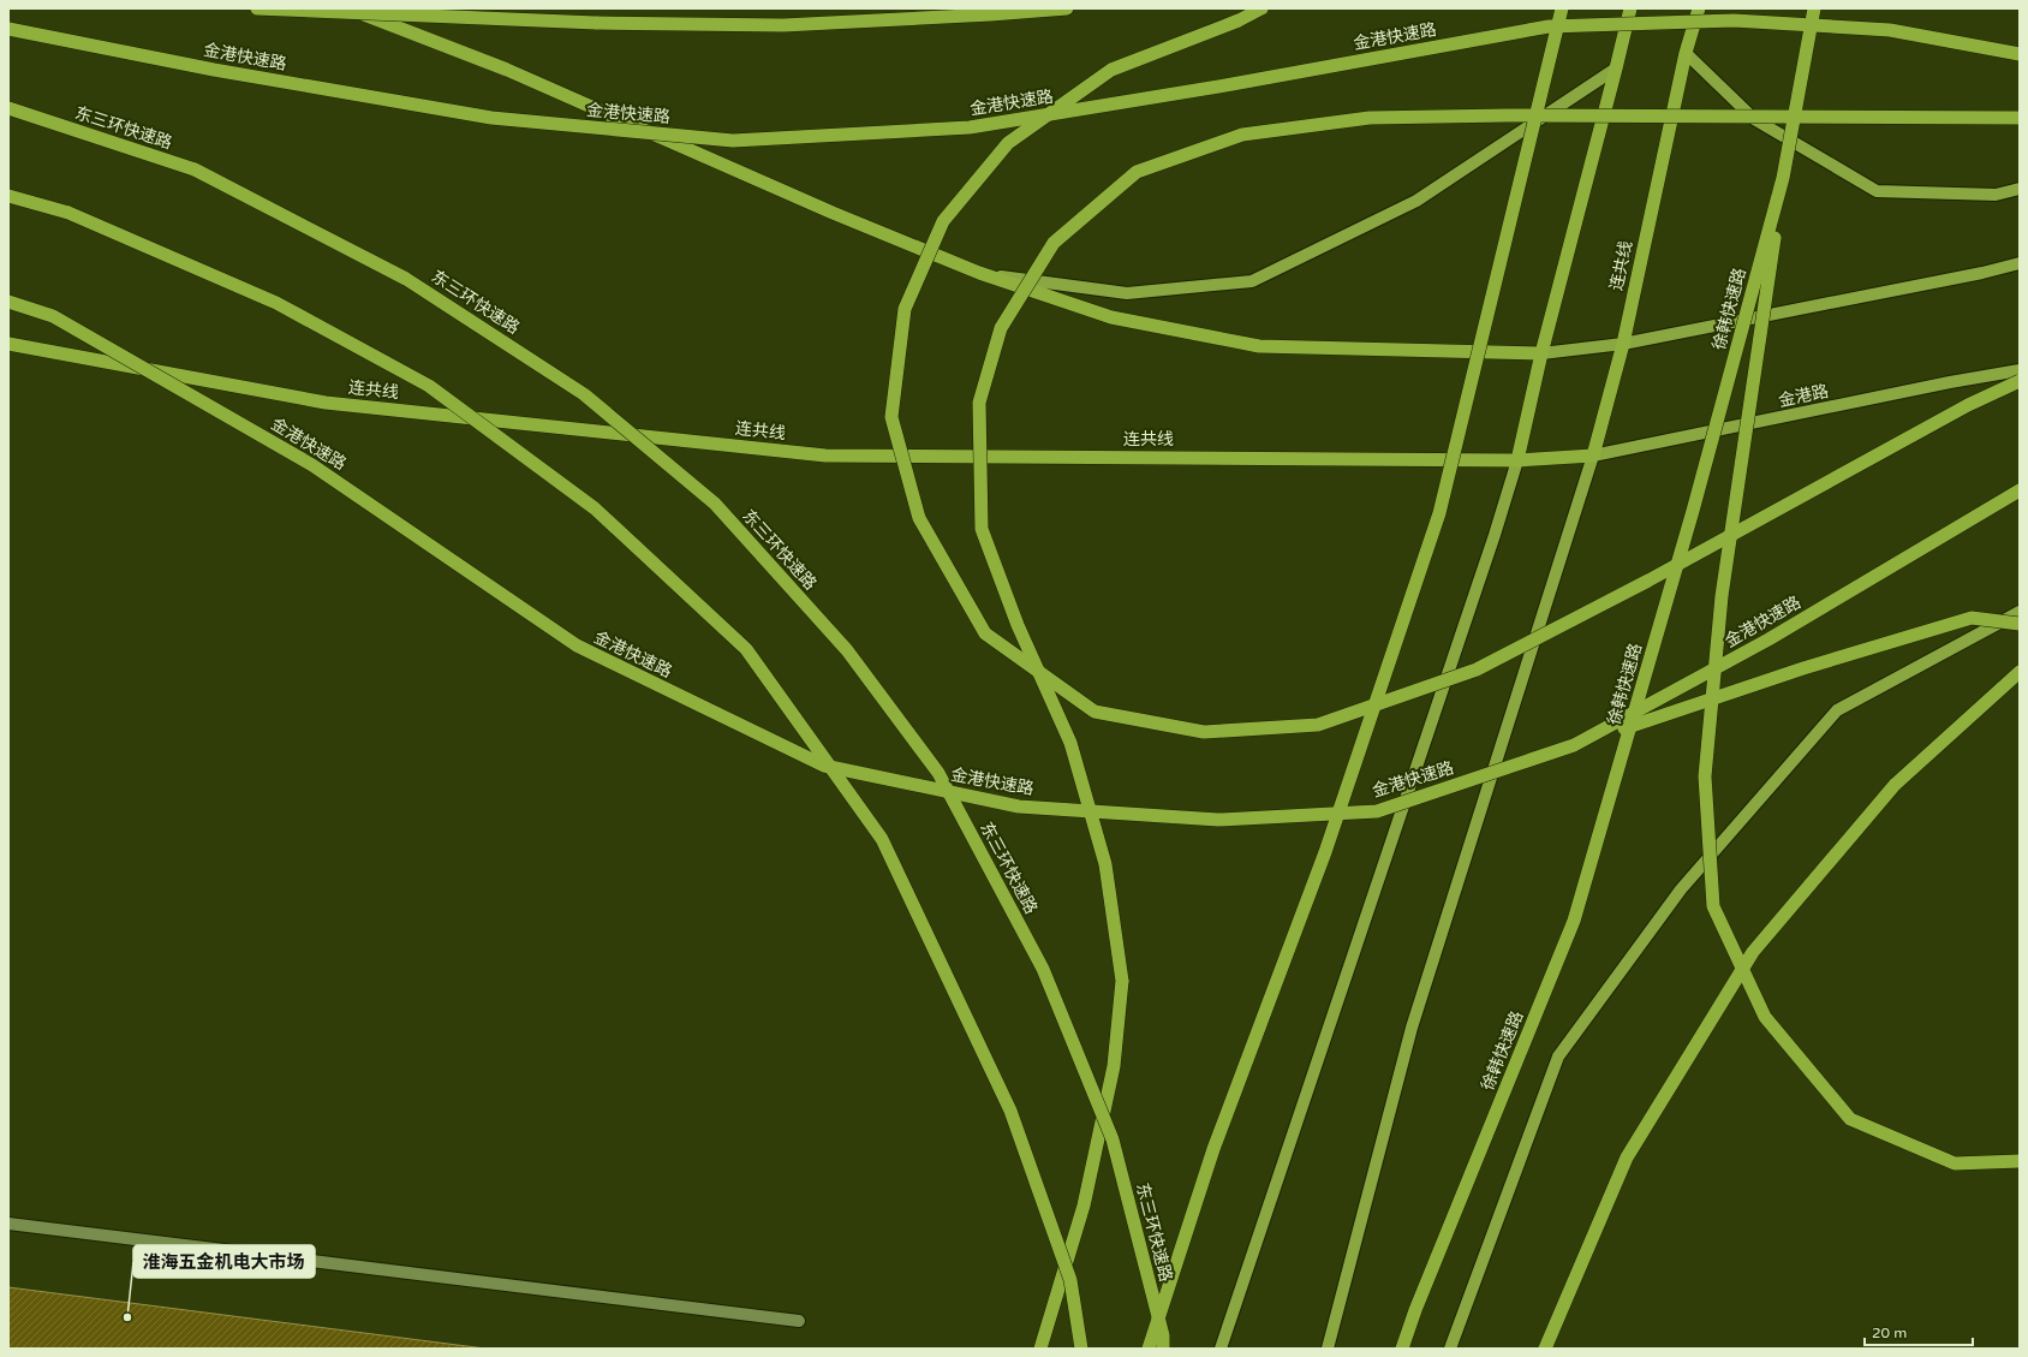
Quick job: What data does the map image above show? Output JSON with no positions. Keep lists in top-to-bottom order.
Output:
{
  "streets": {
    "highway": [
      "金港快速路",
      "东三环快速路",
      "连共线",
      "徐韩快速路"
    ],
    "main road": ["金港路"]
  },
  "crossings": [
    ["连共线", "金港路"]
  ],
  "places": ["淮海五金机电大市场"],
  "scale_bar": "20 m"
}
